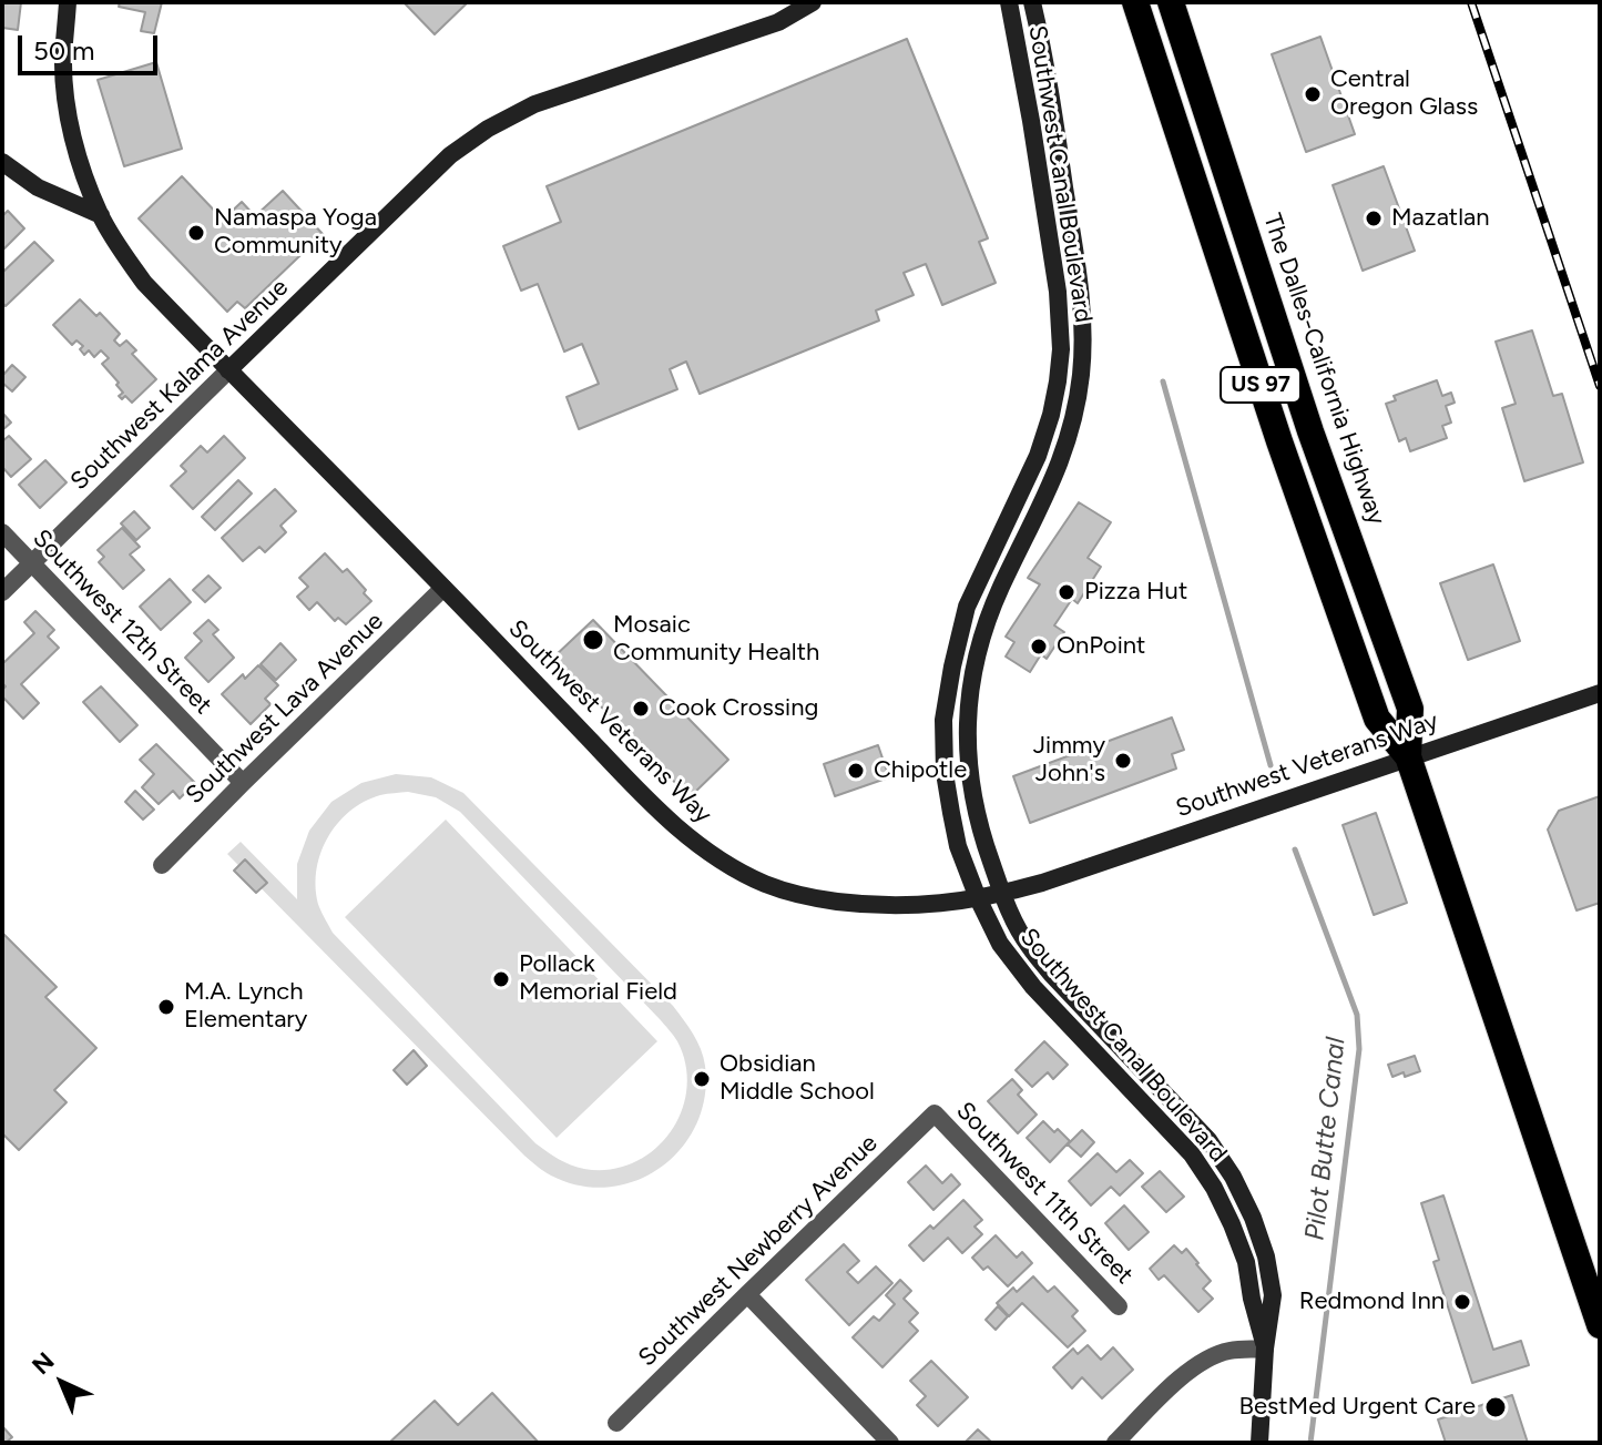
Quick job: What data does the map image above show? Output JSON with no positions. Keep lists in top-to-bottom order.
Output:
{
  "streets": {
    "highway": ["The Dalles-California Highway", "US 97"],
    "main road": ["Southwest Canal Boulevard", "Southwest Kalama Avenue", "Southwest Veterans Way"],
    "street": [
      "Southwest 12th Street",
      "Southwest Lava Avenue",
      "Southwest 11th Street",
      "Southwest Newberry Avenue"
    ]
  },
  "crossings": [
    ["Southwest Canal Boulevard", "Southwest Veterans Way"],
    ["The Dalles-California Highway", "Southwest Veterans Way"],
    ["Southwest Kalama Avenue", "Southwest 12th Street"],
    ["Southwest Kalama Avenue", "Southwest Veterans Way"],
    ["Southwest 12th Street", "Southwest Lava Avenue"],
    ["Southwest Lava Avenue", "Southwest Veterans Way"],
    ["Southwest 11th Street", "Southwest Newberry Avenue"]
  ],
  "water": ["Pilot Butte Canal"],
  "places": [
    "Central Oregon Glass",
    "Mazatlan",
    "Namaspa Yoga Community",
    "Pizza Hut",
    "Mosaic Community Health",
    "OnPoint",
    "Cook Crossing",
    "Jimmy John's",
    "Chipotle",
    "Pollack Memorial Field",
    "M.A. Lynch Elementary",
    "Obsidian Middle School",
    "Redmond Inn",
    "BestMed Urgent Care"
  ],
  "scale_bar": "50 m",
  "north": "top left"
}
